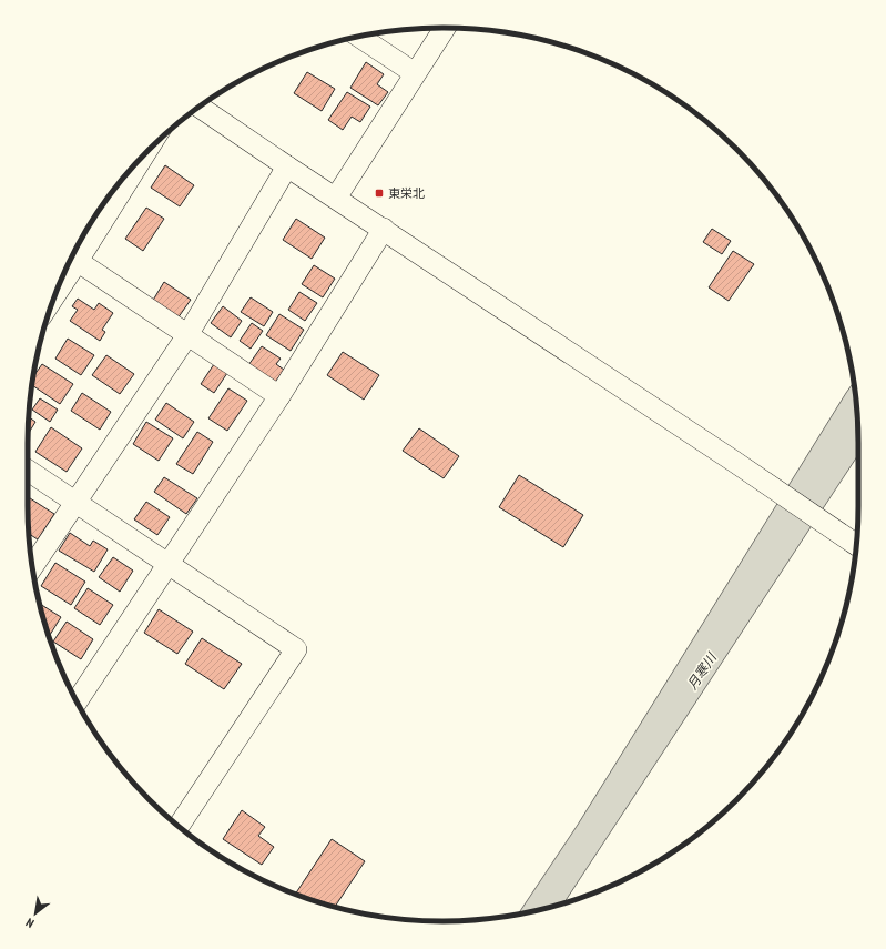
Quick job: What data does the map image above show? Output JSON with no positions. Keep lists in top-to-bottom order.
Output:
{
  "water": ["月寒川"],
  "places": {
    "transit": ["東栄北"]
  },
  "north": "bottom left"
}
